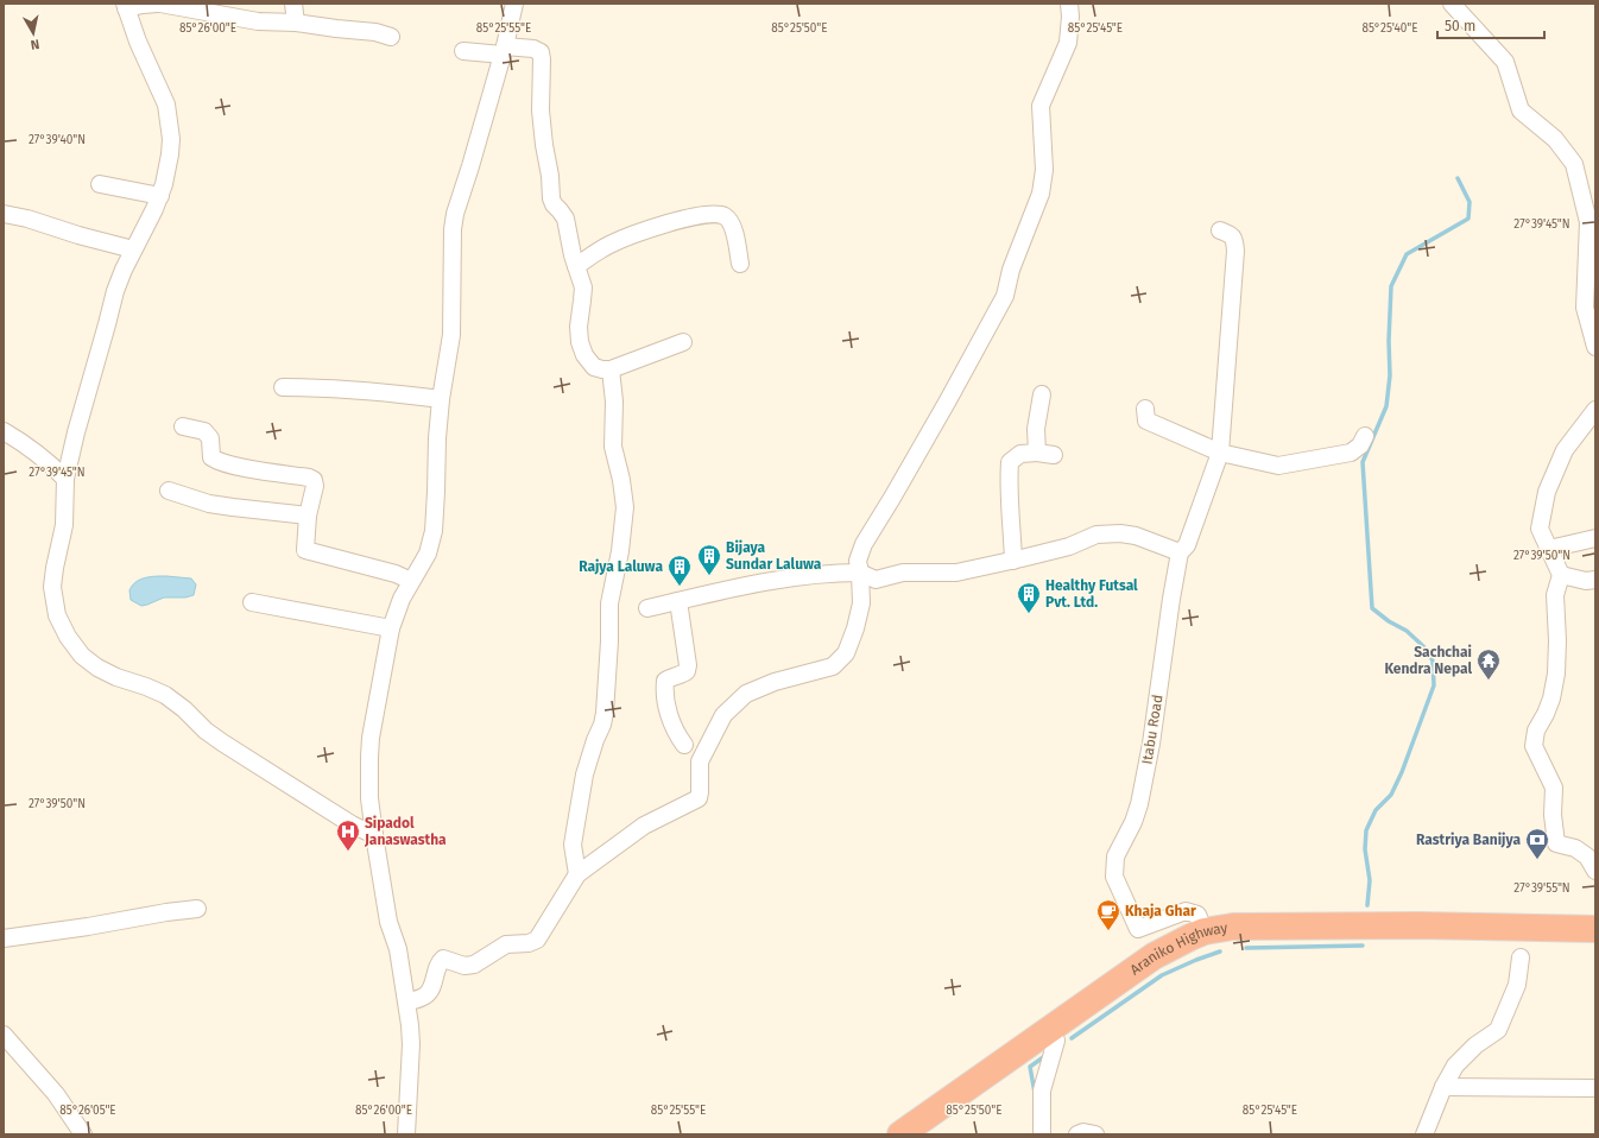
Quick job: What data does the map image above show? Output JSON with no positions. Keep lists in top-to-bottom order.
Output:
{
  "streets": {
    "highway": ["Araniko Highway"],
    "street": ["Itabu Road"]
  },
  "crossings": [
    ["Itabu Road", "Araniko Highway"]
  ],
  "places": {
    "building": ["Bijaya Sundar Laluwa", "Rajya Laluwa", "Healthy Futsal Pvt. Ltd."],
    "temple": ["Sachchai Kendra Nepal"],
    "hospital": ["Sipadol Janaswastha"],
    "bank": ["Rastriya Banijya"],
    "cafe": ["Khaja Ghar"]
  },
  "scale_bar": "50 m",
  "north": "bottom",
  "coordinates": [
    "85°26'00\"E",
    "85°25'55\"E",
    "85°25'50\"E",
    "85°25'45\"E",
    "85°25'40\"E",
    "27°39'40\"N",
    "27°39'45\"N",
    "27°39'50\"N",
    "27°39'55\"N",
    "85°26'05\"E"
  ]
}
